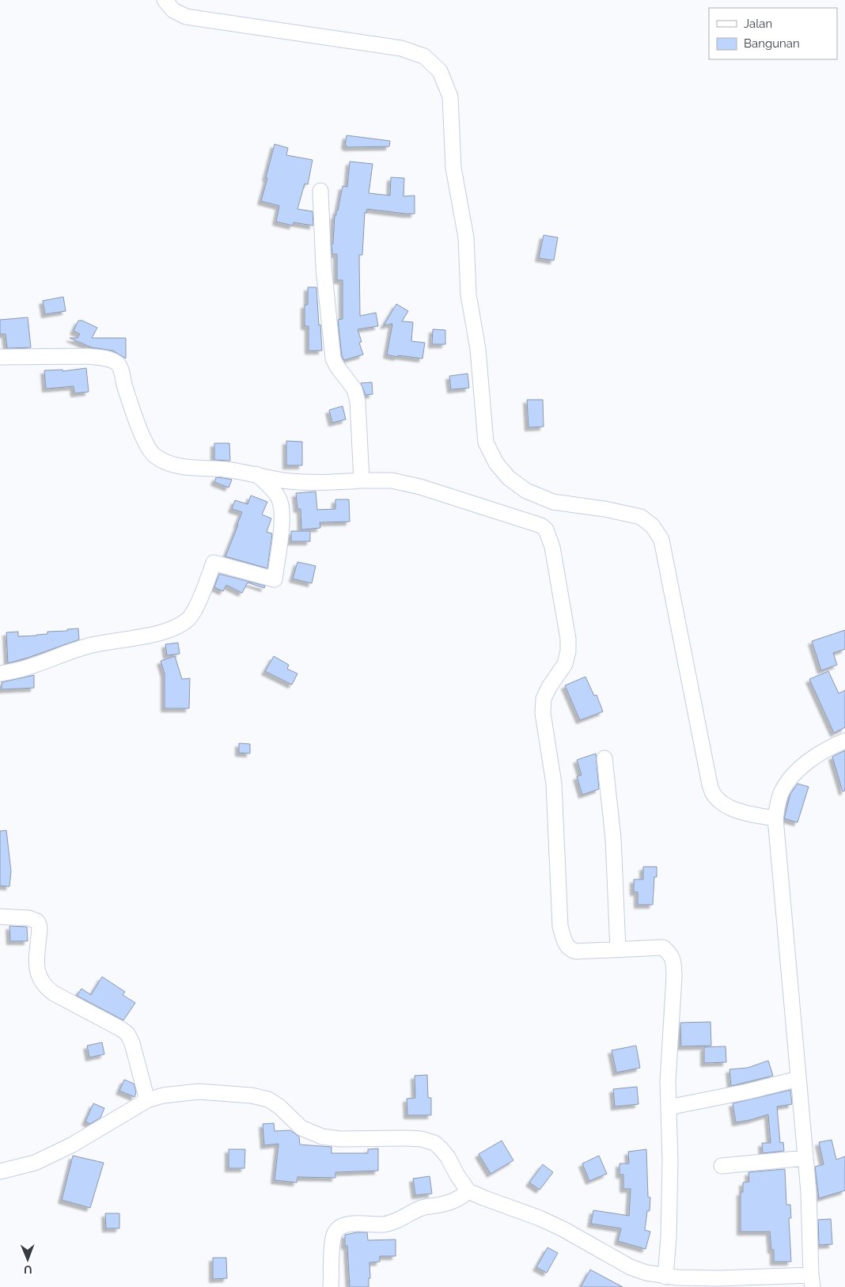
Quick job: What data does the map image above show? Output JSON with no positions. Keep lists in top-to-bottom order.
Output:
{
  "legend": ["Jalan", "Bangunan"],
  "north": "bottom"
}
